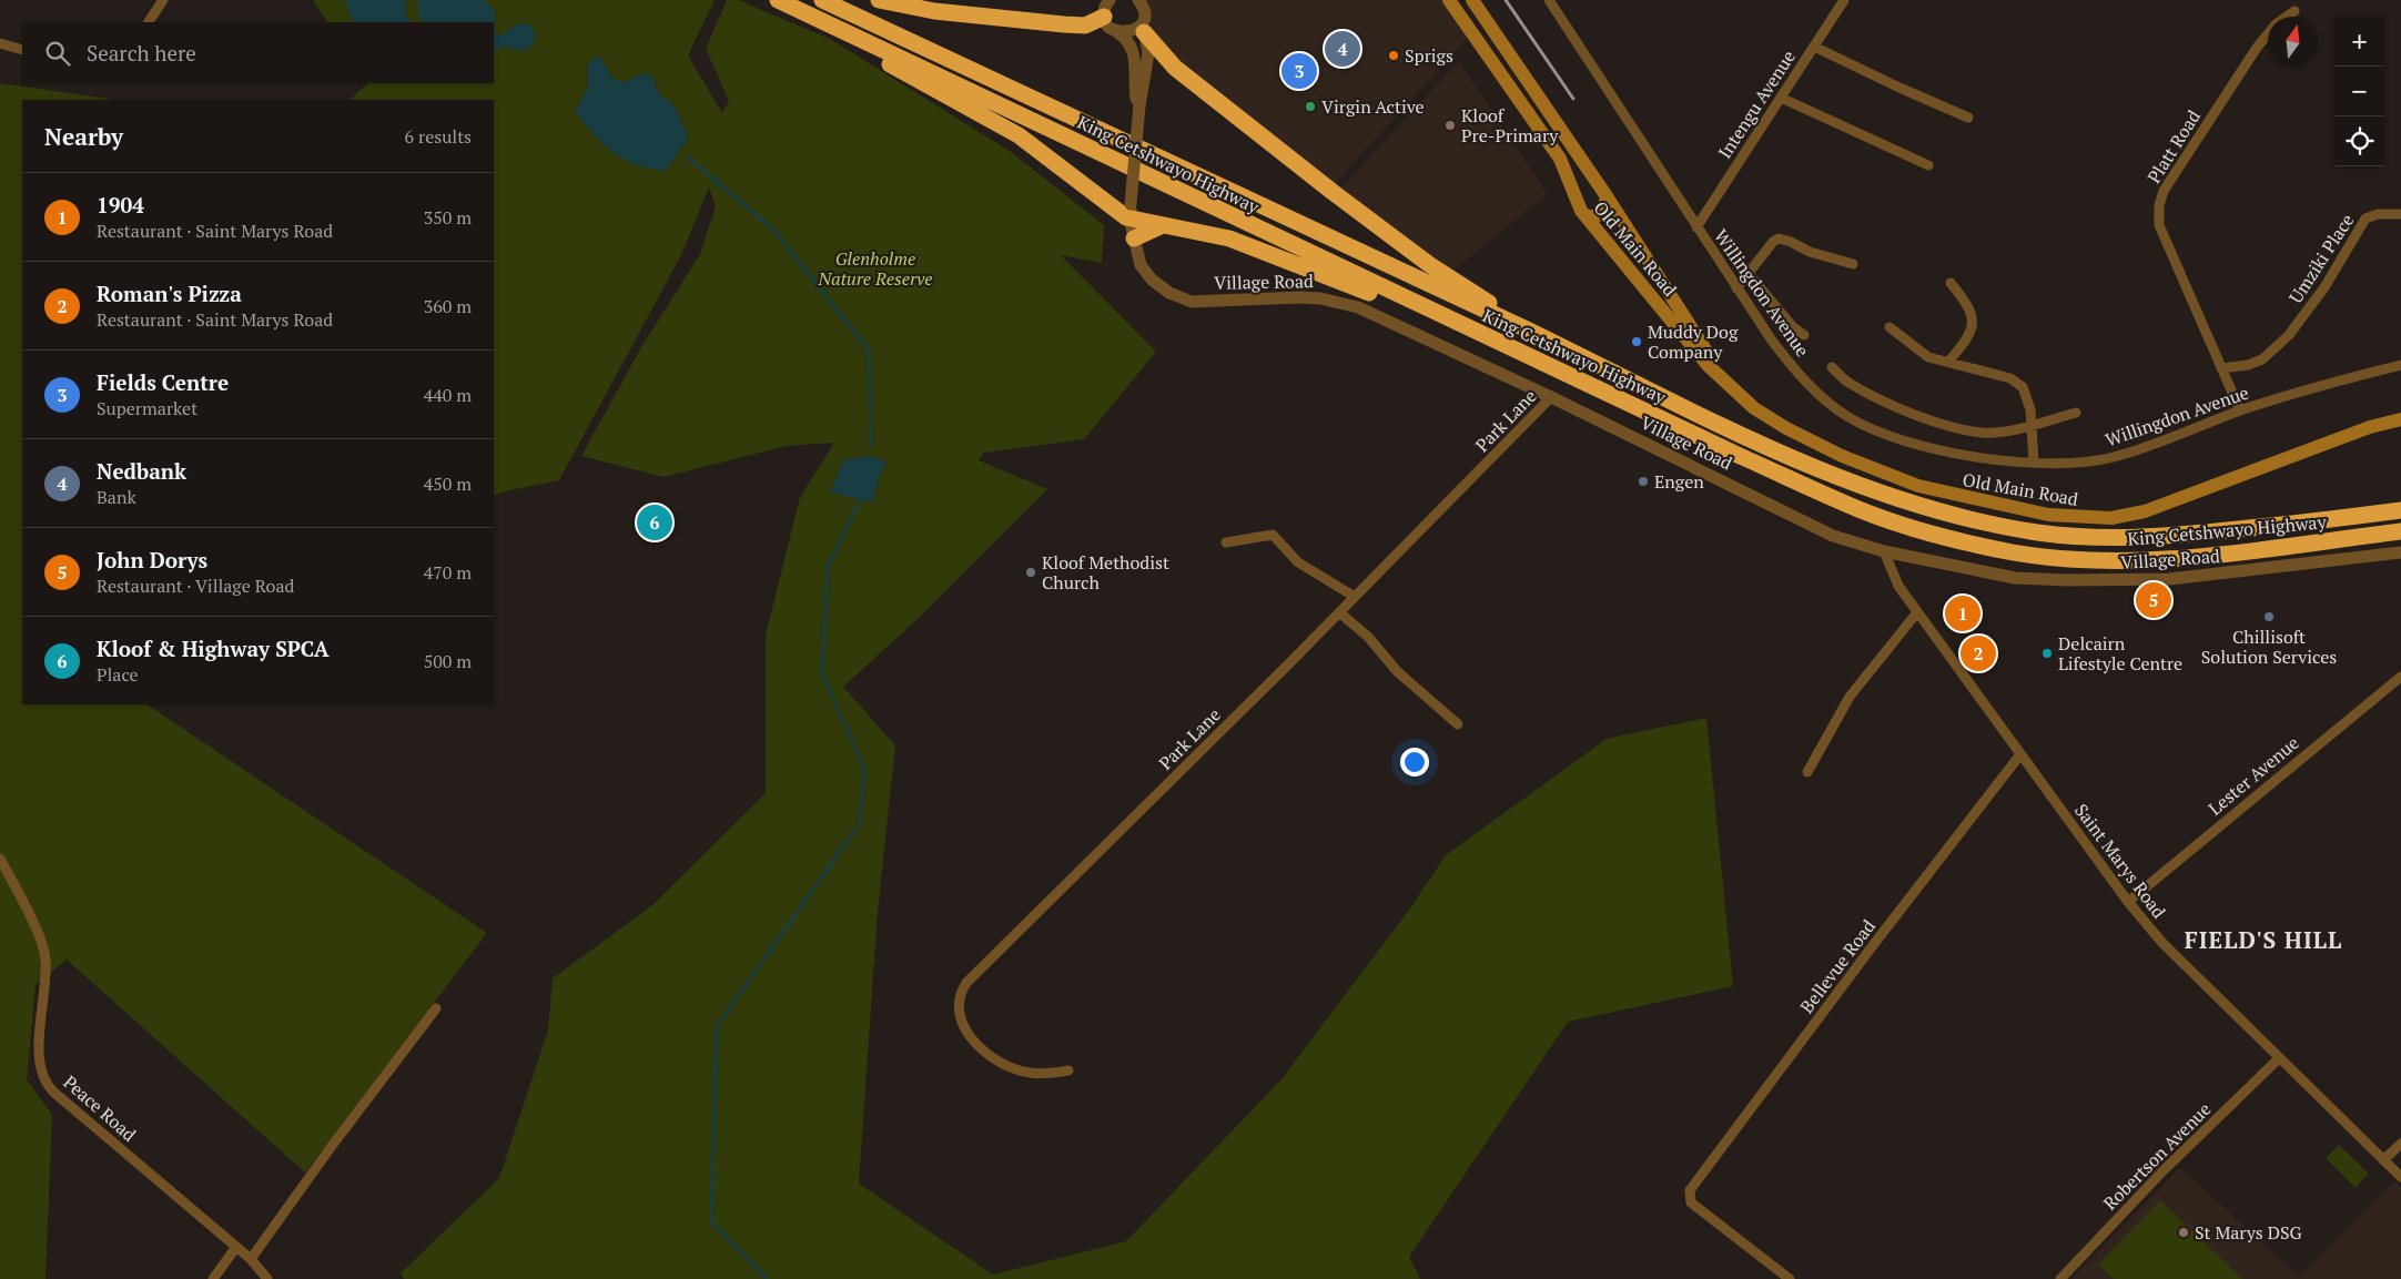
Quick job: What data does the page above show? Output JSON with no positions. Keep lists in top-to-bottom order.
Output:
{
  "streets": {
    "highway": ["King Cetshwayo Highway"],
    "main road": ["Old Main Road"],
    "street": [
      "Intengu Avenue",
      "Platt Road",
      "Umziki Place",
      "Village Road",
      "Willingdon Avenue",
      "Park Lane",
      "Lester Avenue",
      "Saint Marys Road",
      "Bellevue Road",
      "Peace Road",
      "Robertson Avenue"
    ]
  },
  "crossings": [
    ["Intengu Avenue", "Willingdon Avenue"],
    ["Platt Road", "Umziki Place"],
    ["Platt Road", "Willingdon Avenue"],
    ["Village Road", "Park Lane"],
    ["Village Road", "Saint Marys Road"],
    ["Lester Avenue", "Saint Marys Road"],
    ["Saint Marys Road", "Bellevue Road"],
    ["Saint Marys Road", "Robertson Avenue"]
  ],
  "districts": ["FIELD'S HILL"],
  "parks": ["Glenholme Nature Reserve"],
  "places": [
    "Sprigs",
    "Virgin Active",
    "Kloof Pre-Primary",
    "Muddy Dog Company",
    "Engen",
    "Kloof Methodist Church",
    "Chillisoft Solution Services",
    "Delcairn Lifestyle Centre",
    "St Marys DSG"
  ],
  "north": "top",
  "page": {
    "map_buttons": ["+", "−"],
    "search": "Search here",
    "pins": [
      "4",
      "3",
      "6",
      "5",
      "1",
      "2"
    ],
    "heading": ["Nearby", "6 results"],
    "list": [
      {
        "mark": "1",
        "name": "1904",
        "note": "Restaurant · Saint Marys Road",
        "value": "350 m"
      },
      {
        "mark": "2",
        "name": "Roman's Pizza",
        "note": "Restaurant · Saint Marys Road",
        "value": "360 m"
      },
      {
        "mark": "3",
        "name": "Fields Centre",
        "note": "Supermarket",
        "value": "440 m"
      },
      {
        "mark": "4",
        "name": "Nedbank",
        "note": "Bank",
        "value": "450 m"
      },
      {
        "mark": "5",
        "name": "John Dorys",
        "note": "Restaurant · Village Road",
        "value": "470 m"
      },
      {
        "mark": "6",
        "name": "Kloof & Highway SPCA",
        "note": "Place",
        "value": "500 m"
      }
    ]
  }
}
